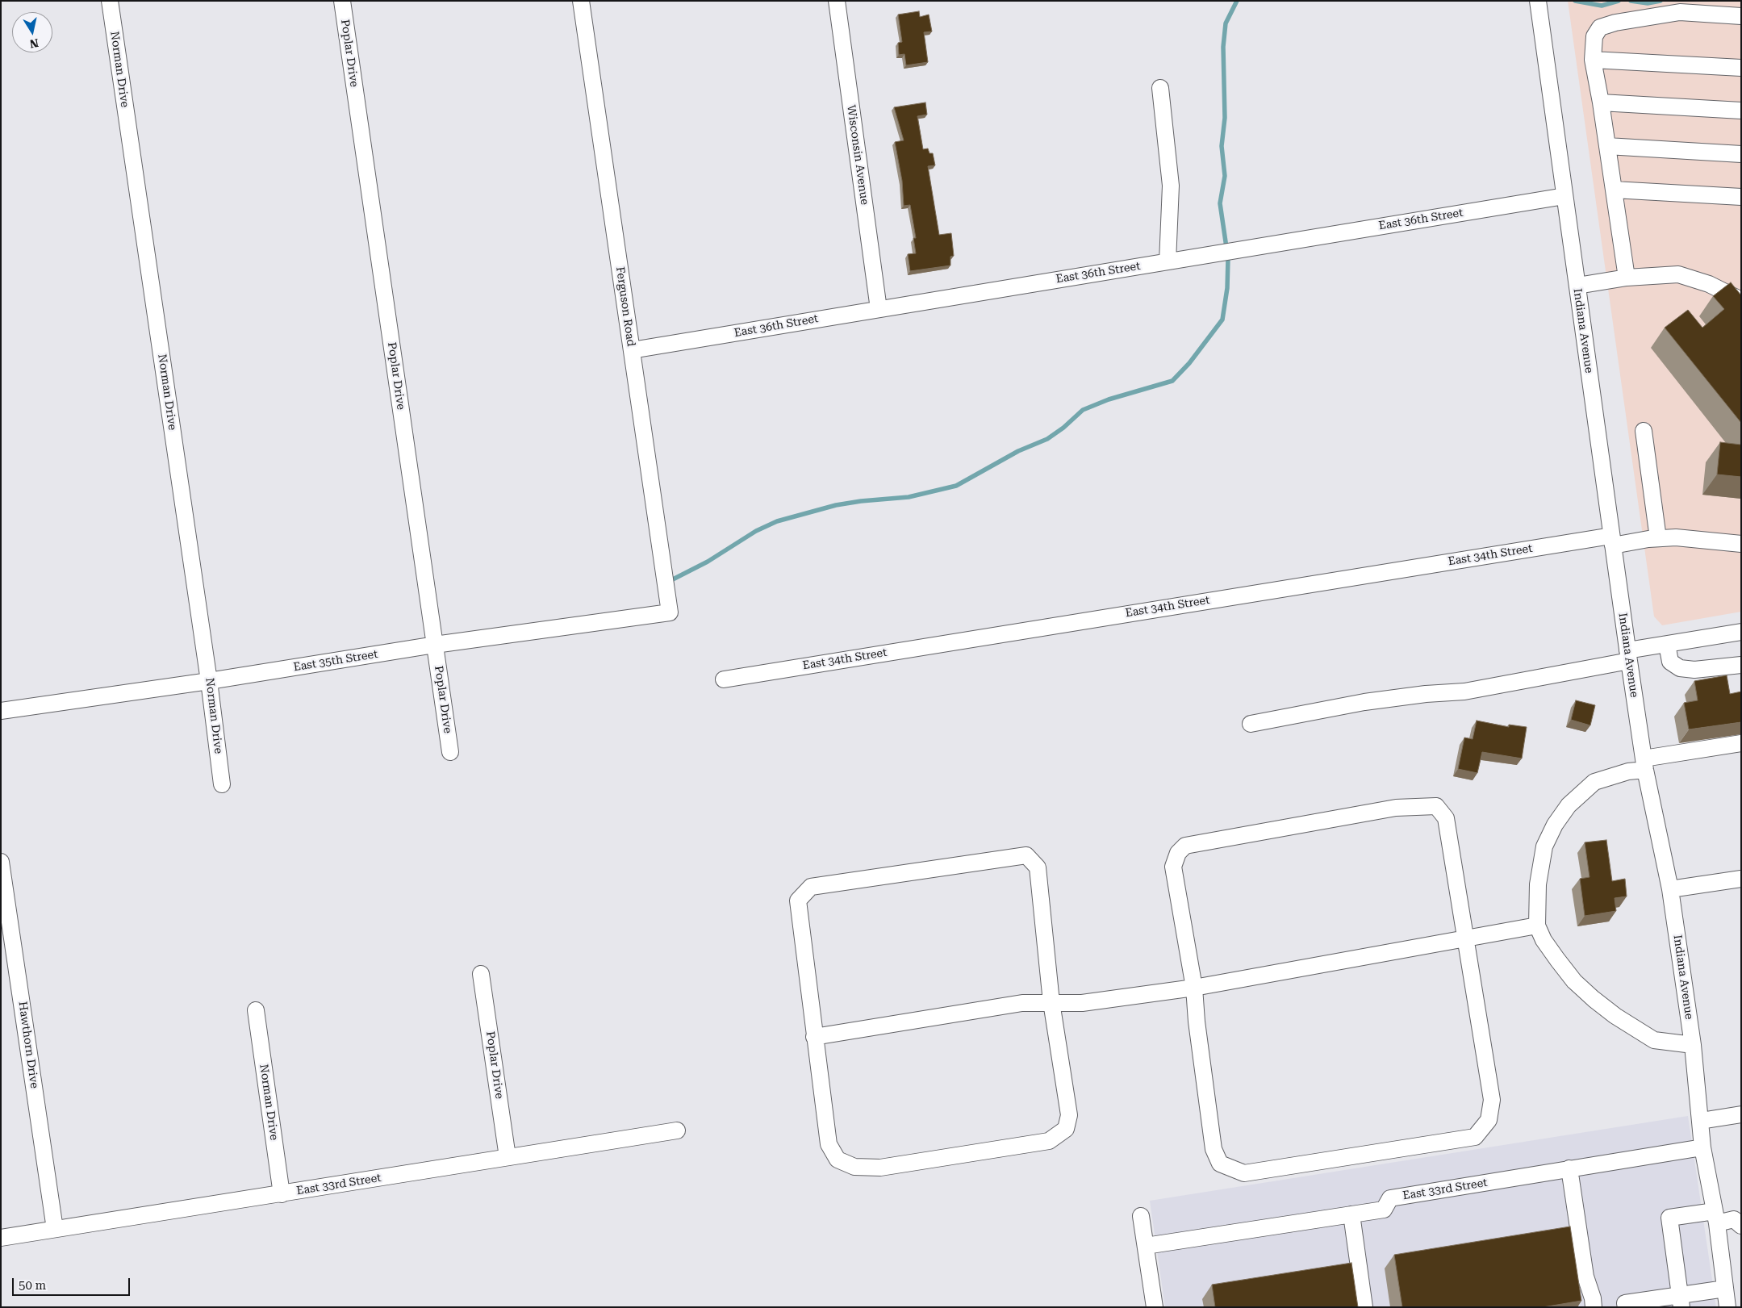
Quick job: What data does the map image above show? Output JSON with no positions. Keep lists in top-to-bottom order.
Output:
{
  "streets": {
    "street": [
      "Poplar Drive",
      "Norman Drive",
      "Wisconsin Avenue",
      "East 36th Street",
      "Ferguson Road",
      "Indiana Avenue",
      "East 34th Street",
      "East 35th Street",
      "Hawthorn Drive",
      "East 33rd Street"
    ]
  },
  "crossings": [
    ["Poplar Drive", "East 35th Street"],
    ["Poplar Drive", "East 33rd Street"],
    ["Norman Drive", "East 35th Street"],
    ["Norman Drive", "East 33rd Street"],
    ["Wisconsin Avenue", "East 36th Street"],
    ["East 36th Street", "Ferguson Road"],
    ["East 36th Street", "Indiana Avenue"],
    ["Ferguson Road", "East 35th Street"],
    ["Indiana Avenue", "East 34th Street"],
    ["Indiana Avenue", "East 33rd Street"],
    ["Hawthorn Drive", "East 33rd Street"]
  ],
  "scale_bar": "50 m",
  "north": "bottom"
}
